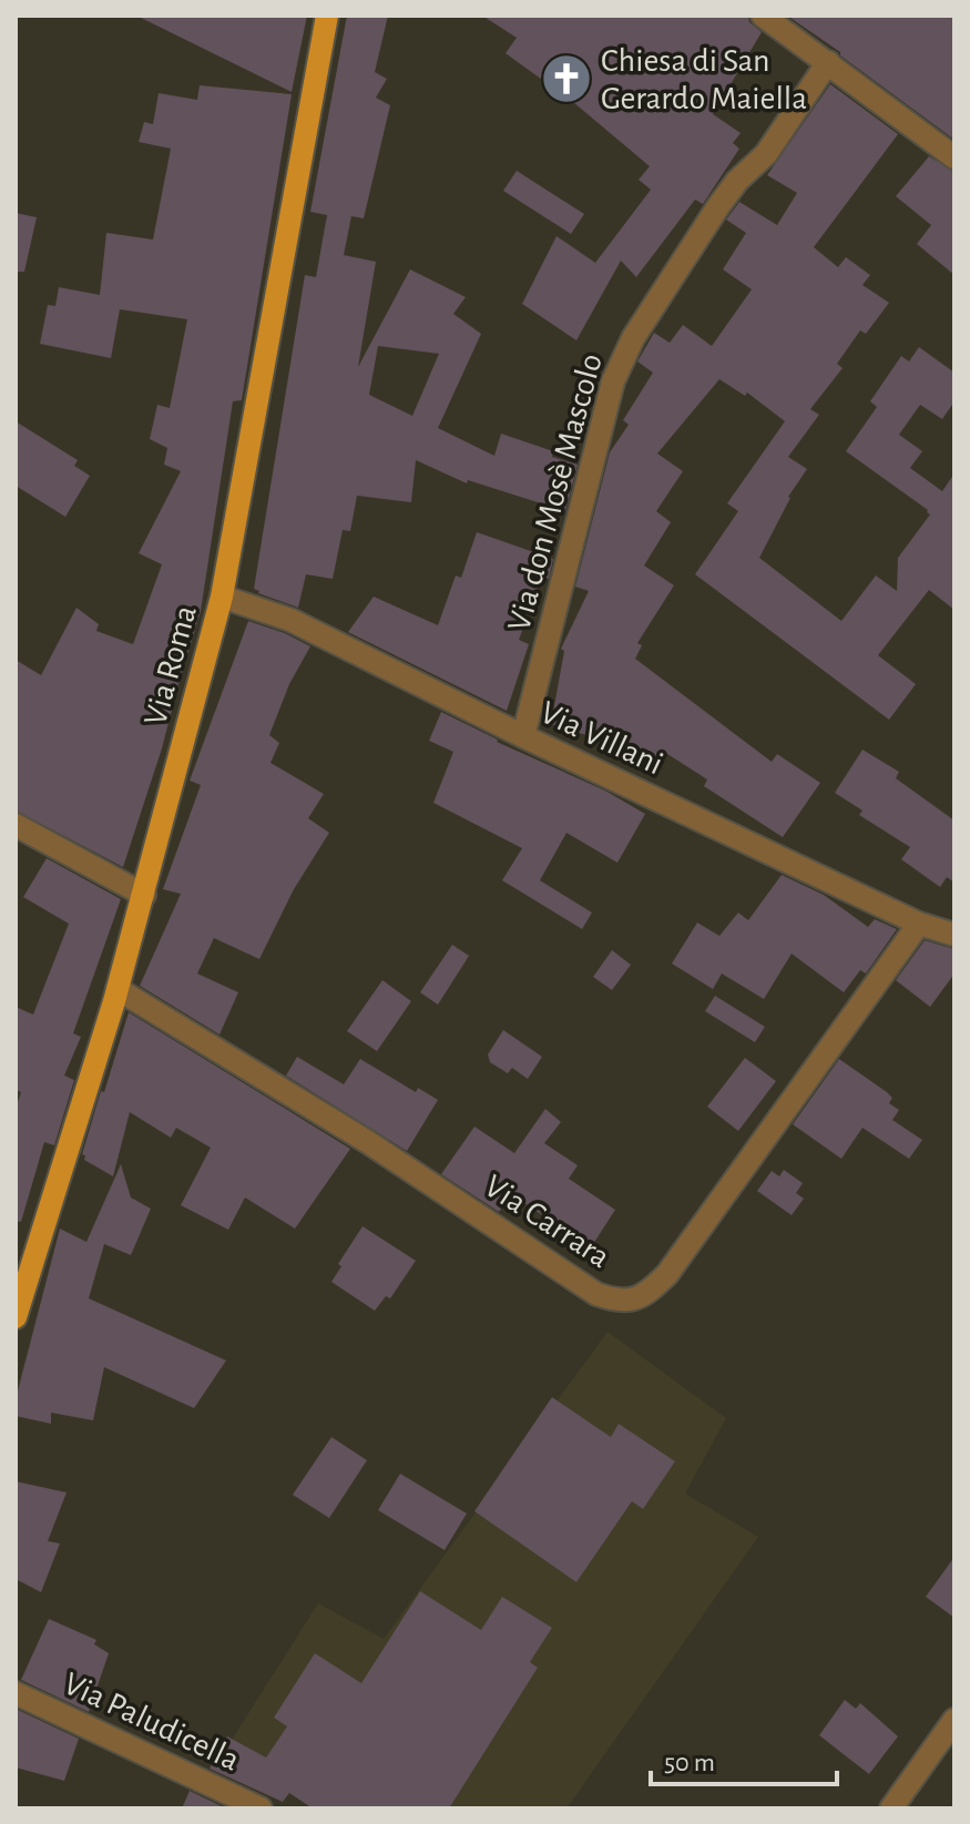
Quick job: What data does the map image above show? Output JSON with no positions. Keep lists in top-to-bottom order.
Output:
{
  "streets": {
    "main road": ["Via Roma"],
    "street": [
      "Via don Mosè Mascolo",
      "Via Villani",
      "Via Carrara",
      "Via Paludicella"
    ]
  },
  "crossings": [
    ["Via don Mosè Mascolo", "Via Villani"],
    ["Via Roma", "Via Villani"],
    ["Via Roma", "Via Carrara"],
    ["Via Villani", "Via Carrara"]
  ],
  "places": {
    "church": ["Chiesa di San Gerardo Maiella"]
  },
  "scale_bar": "50 m"
}
